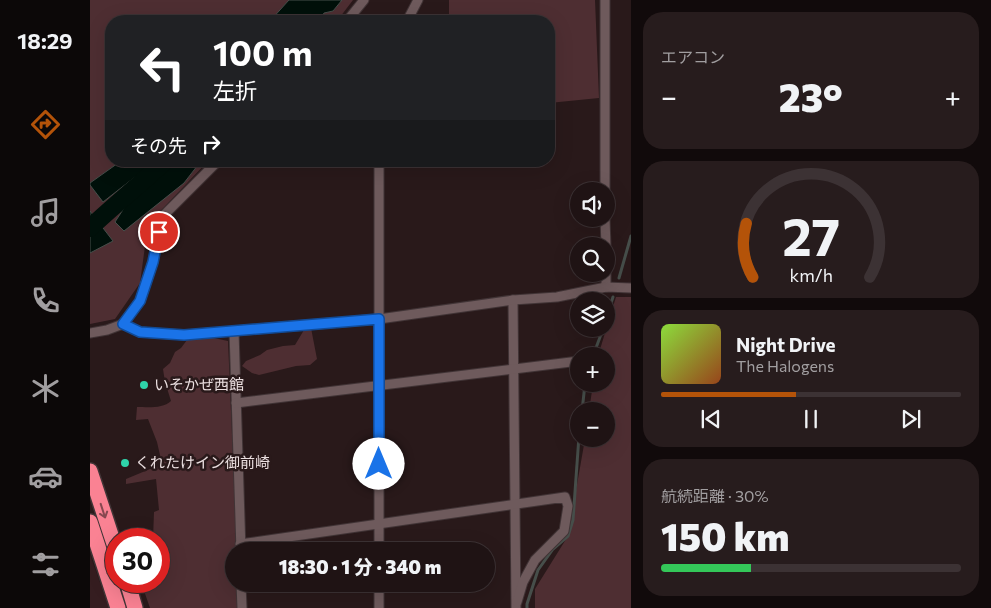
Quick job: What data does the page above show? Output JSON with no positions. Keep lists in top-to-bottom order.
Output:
{
  "places": ["いそかぜ西館", "くれたけイン御前崎"],
  "page": {
    "tabs": "18:29",
    "tile": [
      "エアコン",
      ["航続距離 · 30%", "150 km"]
    ],
    "turn": ["100 m", "左折"],
    "heat": ["−", "23°", "+"],
    "then": "その先",
    "map_buttons": ["+", "−"],
    "song": ["Night Drive", "The Halogens"],
    "limit": "30",
    "trip": "18:30 · 1 分 · 340 m",
    "gauge": ["27", "km/h"]
  }
}
